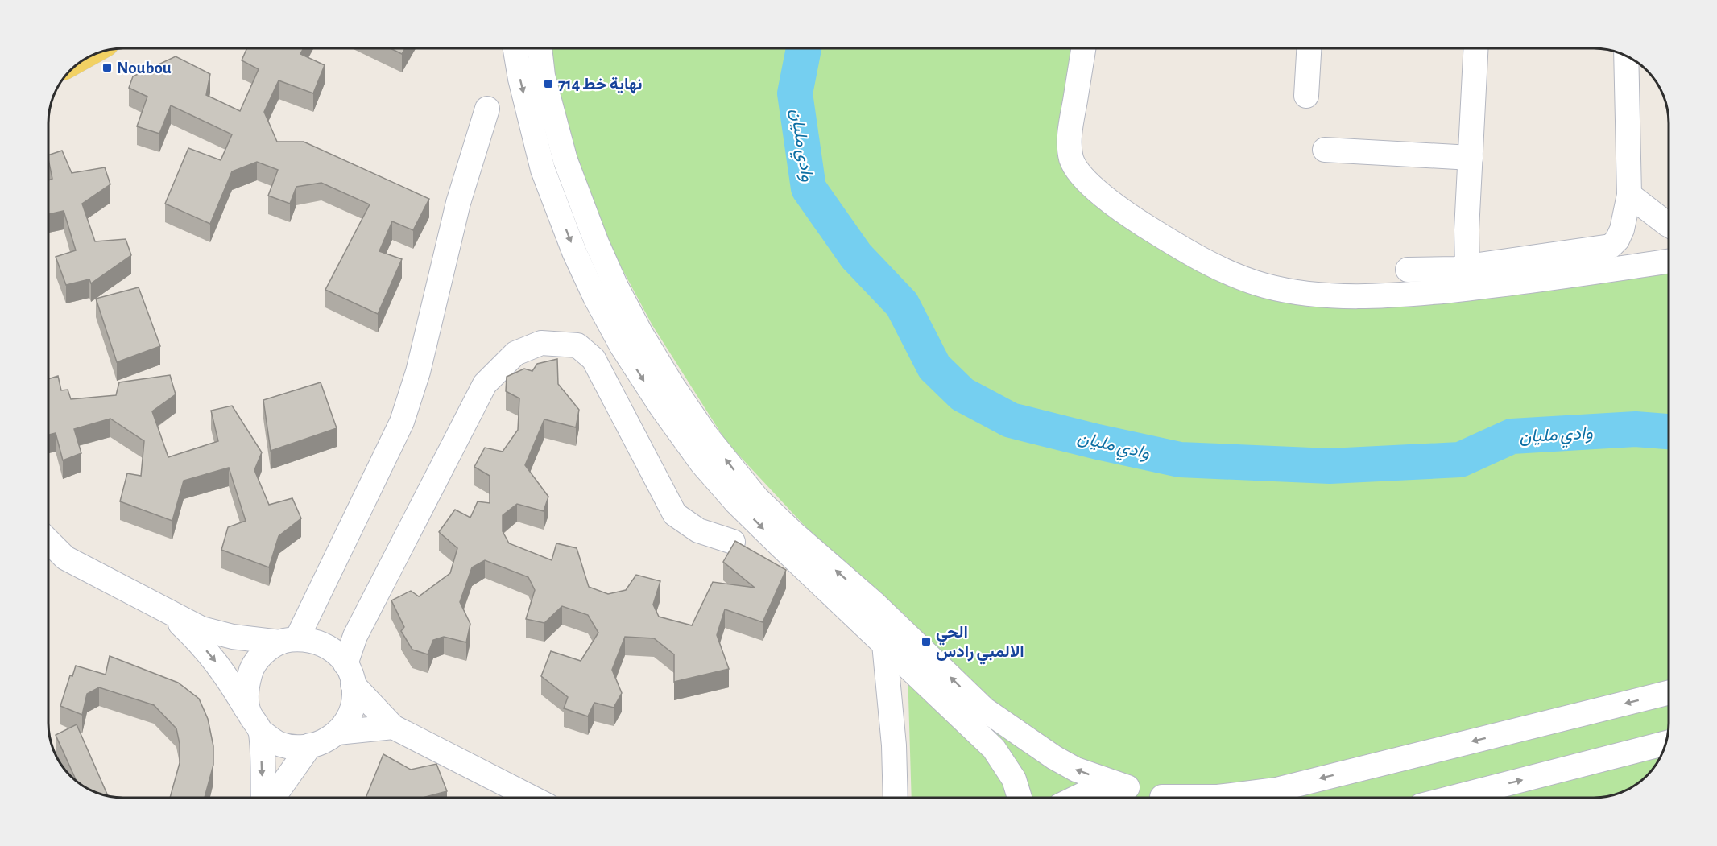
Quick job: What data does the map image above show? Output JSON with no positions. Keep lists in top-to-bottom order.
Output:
{
  "water": ["وادي مليان"],
  "places": {
    "transit": ["Noubou", "نهاية خط 714", "الحي الالمبي رادس"]
  }
}
